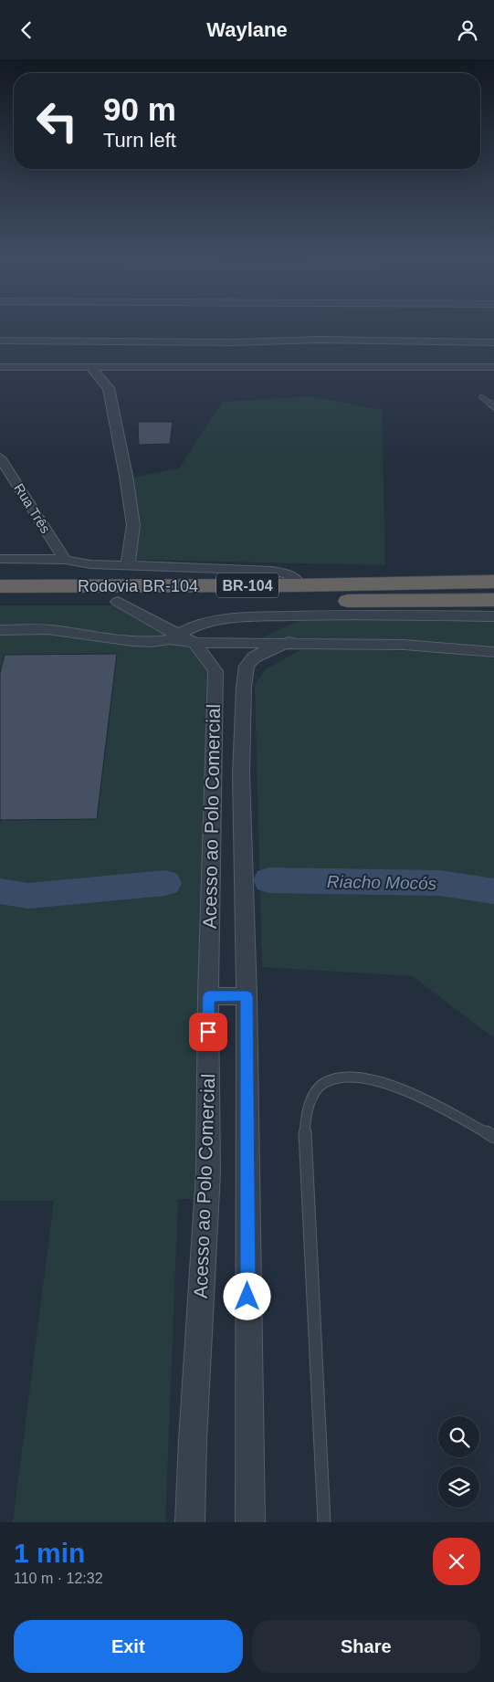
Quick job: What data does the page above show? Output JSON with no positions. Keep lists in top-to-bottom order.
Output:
{
  "streets": {
    "highway": ["BR-104", "Rodovia BR-104"],
    "street": ["Rua Três", "Acesso ao Polo Comercial"]
  },
  "crossings": [
    ["Rodovia BR-104", "Acesso ao Polo Comercial"]
  ],
  "water": ["Riacho Mocós"],
  "page": {
    "header": "Waylane",
    "turn": ["90 m", "Turn left"],
    "heading": ["1 min", "110 m · 12:32"],
    "buttons": ["Exit", "Share"]
  }
}
